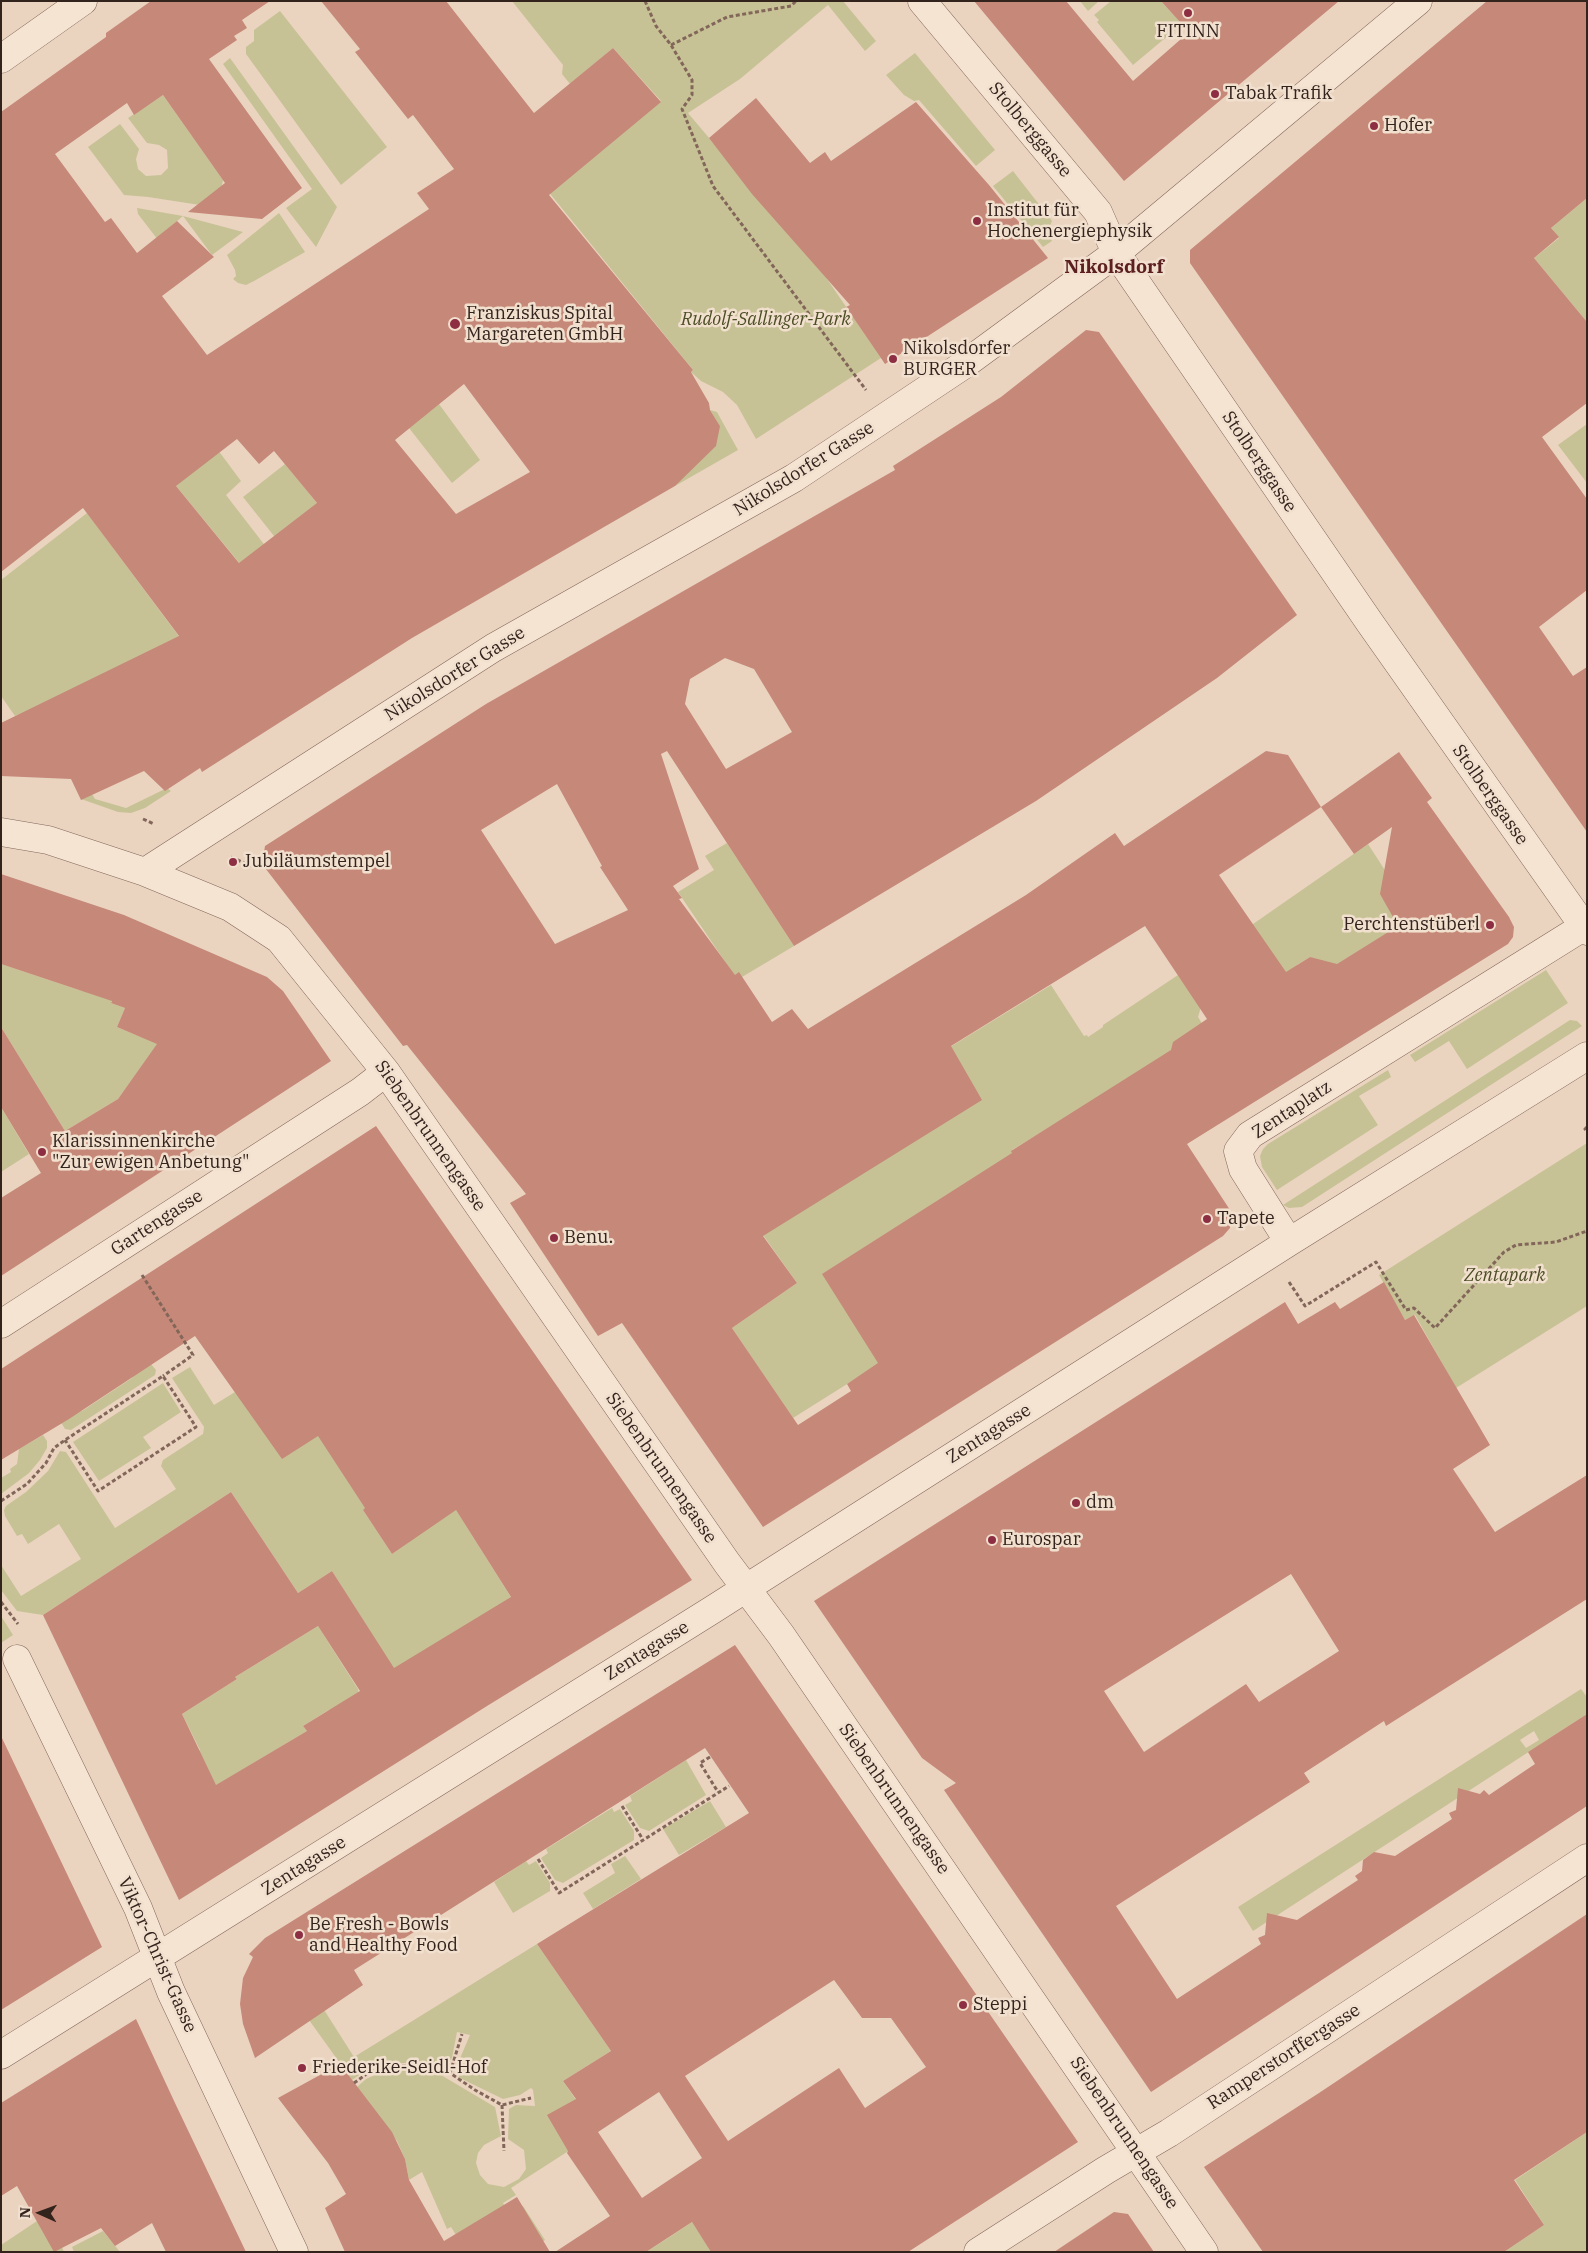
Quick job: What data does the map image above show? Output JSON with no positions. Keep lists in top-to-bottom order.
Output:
{
  "streets": {
    "street": [
      "Stolberggasse",
      "Nikolsdorfer Gasse",
      "Zentaplatz",
      "Siebenbrunnengasse",
      "Gartengasse",
      "Zentagasse",
      "Viktor-Christ-Gasse",
      "Ramperstorffergasse"
    ]
  },
  "crossings": [
    ["Stolberggasse", "Nikolsdorfer Gasse"],
    ["Stolberggasse", "Zentaplatz"],
    ["Nikolsdorfer Gasse", "Siebenbrunnengasse"],
    ["Zentaplatz", "Zentagasse"],
    ["Siebenbrunnengasse", "Gartengasse"],
    ["Siebenbrunnengasse", "Zentagasse"],
    ["Siebenbrunnengasse", "Ramperstorffergasse"],
    ["Zentagasse", "Viktor-Christ-Gasse"]
  ],
  "districts": ["Nikolsdorf"],
  "parks": ["Rudolf-Sallinger-Park", "Zentapark"],
  "places": [
    "FITINN",
    "Tabak Trafik",
    "Hofer",
    "Institut für Hochenergiephysik",
    "Franziskus Spital Margareten GmbH",
    "Nikolsdorfer BURGER",
    "Jubiläumstempel",
    "Perchtenstüberl",
    "Klarissinnenkirche \"Zur ewigen Anbetung\"",
    "Tapete",
    "Benu.",
    "dm",
    "Eurospar",
    "Be Fresh - Bowls and Healthy Food",
    "Steppi",
    "Friederike-Seidl-Hof"
  ],
  "north": "left"
}
